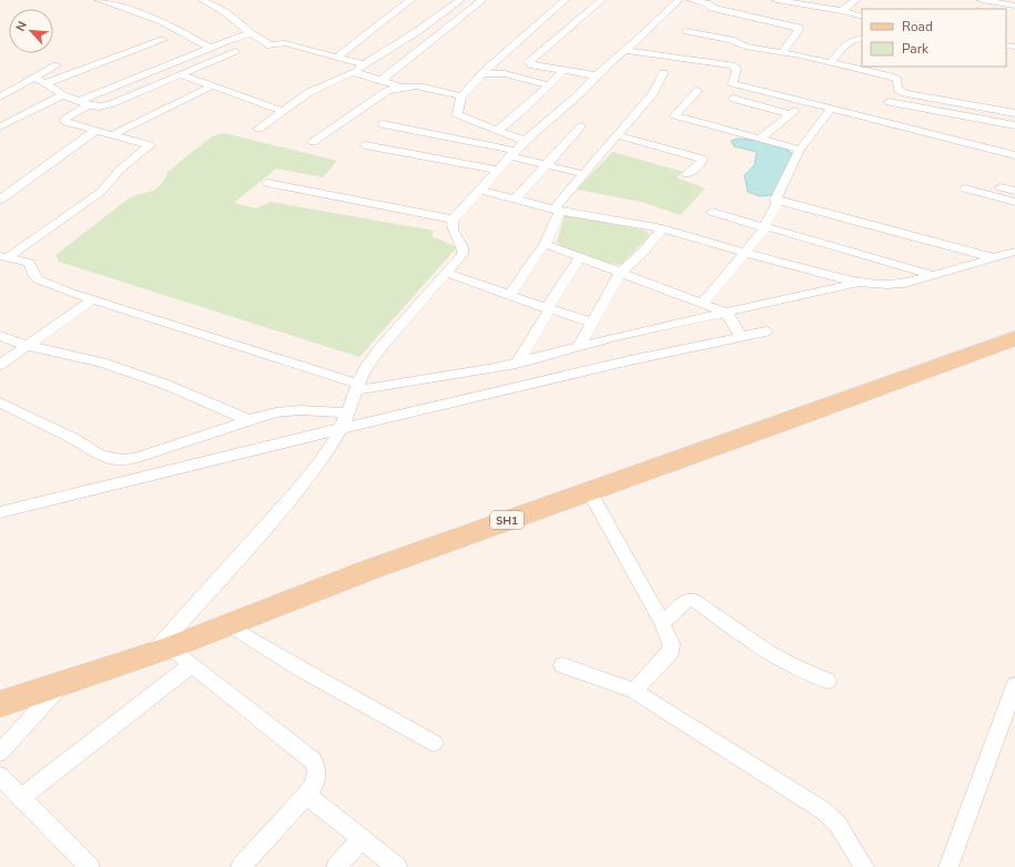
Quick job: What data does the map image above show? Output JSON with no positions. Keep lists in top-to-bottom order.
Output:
{
  "streets": {
    "main road": ["SH1"]
  },
  "legend": ["Road", "Park"],
  "north": "top left"
}
